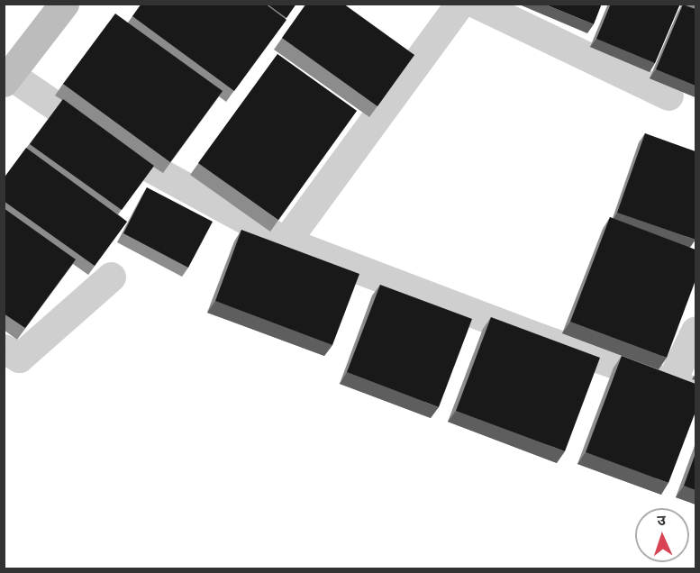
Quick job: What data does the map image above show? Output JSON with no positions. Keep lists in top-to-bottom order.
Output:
{
  "north": "top"
}
